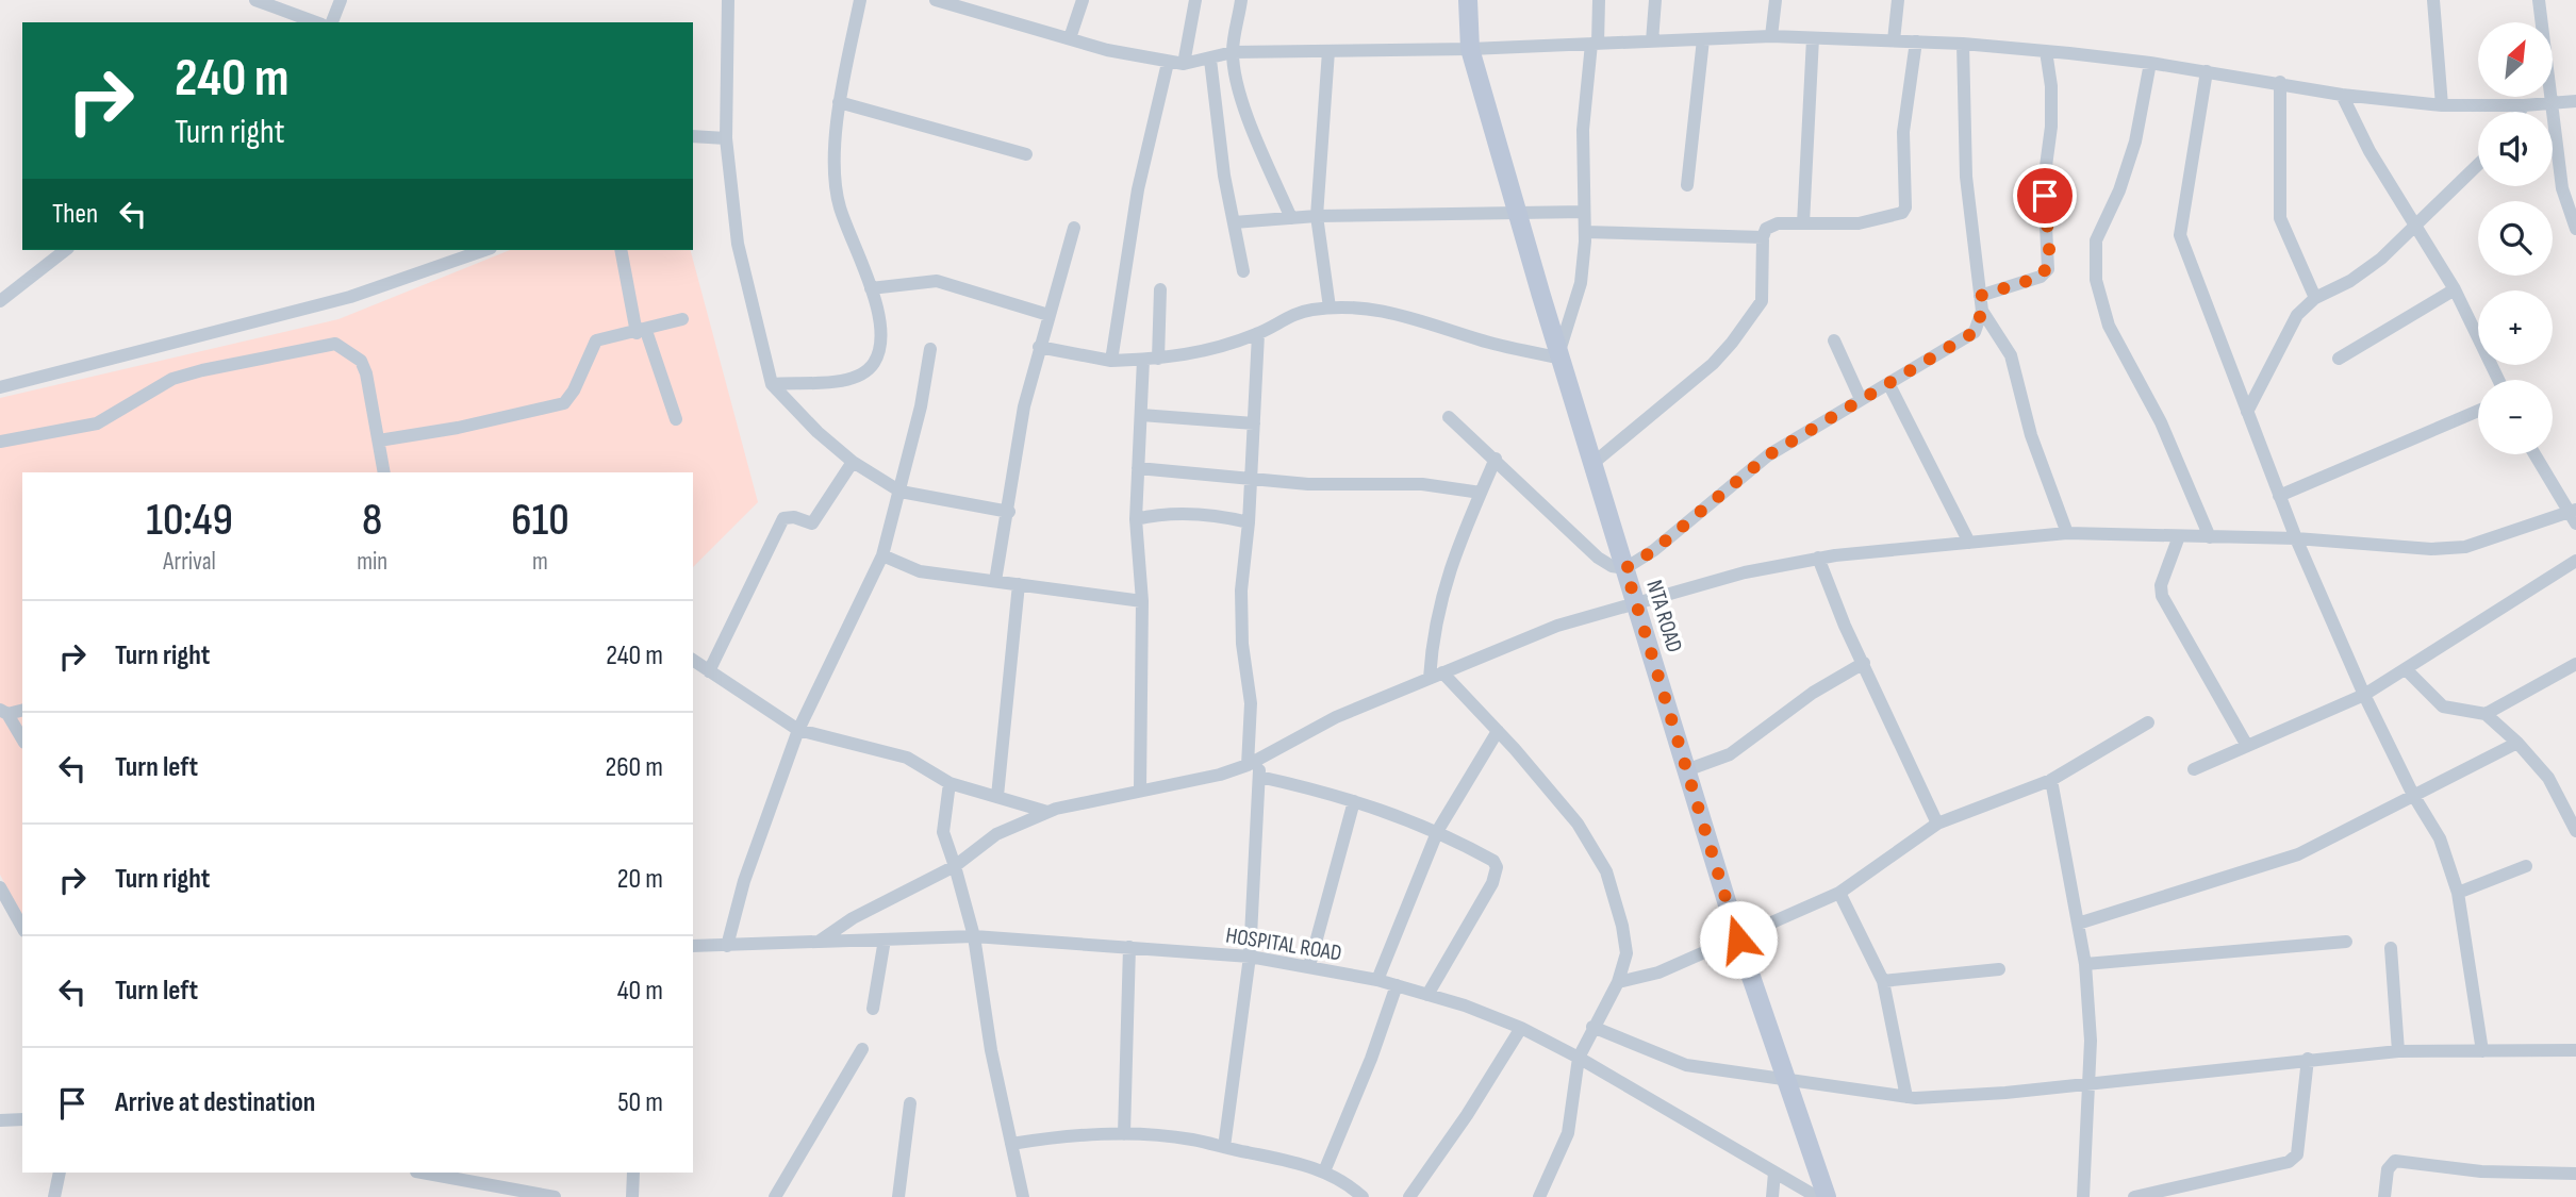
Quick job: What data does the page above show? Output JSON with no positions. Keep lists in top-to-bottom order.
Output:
{
  "streets": {
    "street": ["NTA ROAD", "HOSPITAL ROAD"]
  },
  "north": "top right",
  "page": {
    "map_buttons": ["+", "−"],
    "turn": ["240 m", "Turn right"],
    "then": "Then",
    "eta": [
      "10:49",
      "Arrival",
      "8",
      "min",
      "610",
      "m"
    ],
    "list": [
      {
        "name": "Turn right",
        "value": "240 m"
      },
      {
        "name": "Turn left",
        "value": "260 m"
      },
      {
        "name": "Turn right",
        "value": "20 m"
      },
      {
        "name": "Turn left",
        "value": "40 m"
      },
      {
        "name": "Arrive at destination",
        "value": "50 m"
      }
    ]
  }
}
